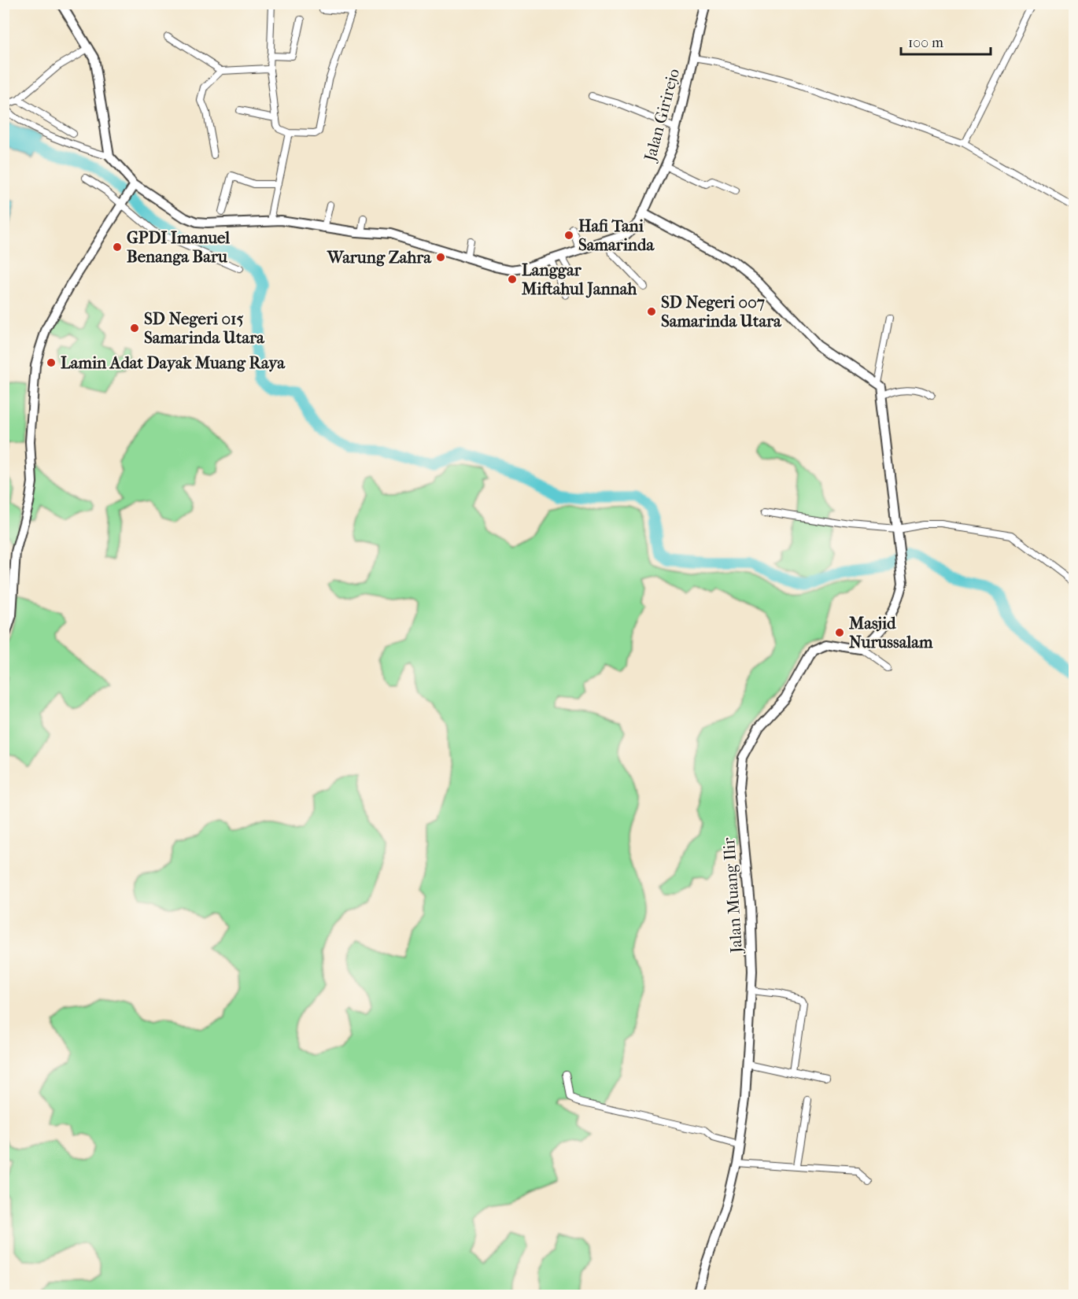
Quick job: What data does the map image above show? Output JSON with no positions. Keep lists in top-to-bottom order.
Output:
{
  "streets": {
    "main road": ["Jalan Girirejo", "Jalan Muang Ilir"]
  },
  "places": [
    "Hafi Tani Samarinda",
    "GPDI Imanuel Benanga Baru",
    "Warung Zahra",
    "Langgar Miftahul Jannah",
    "SD Negeri 007 Samarinda Utara",
    "SD Negeri 015 Samarinda Utara",
    "Lamin Adat Dayak Muang Raya",
    "Masjid Nurussalam"
  ],
  "scale_bar": "100 m"
}
